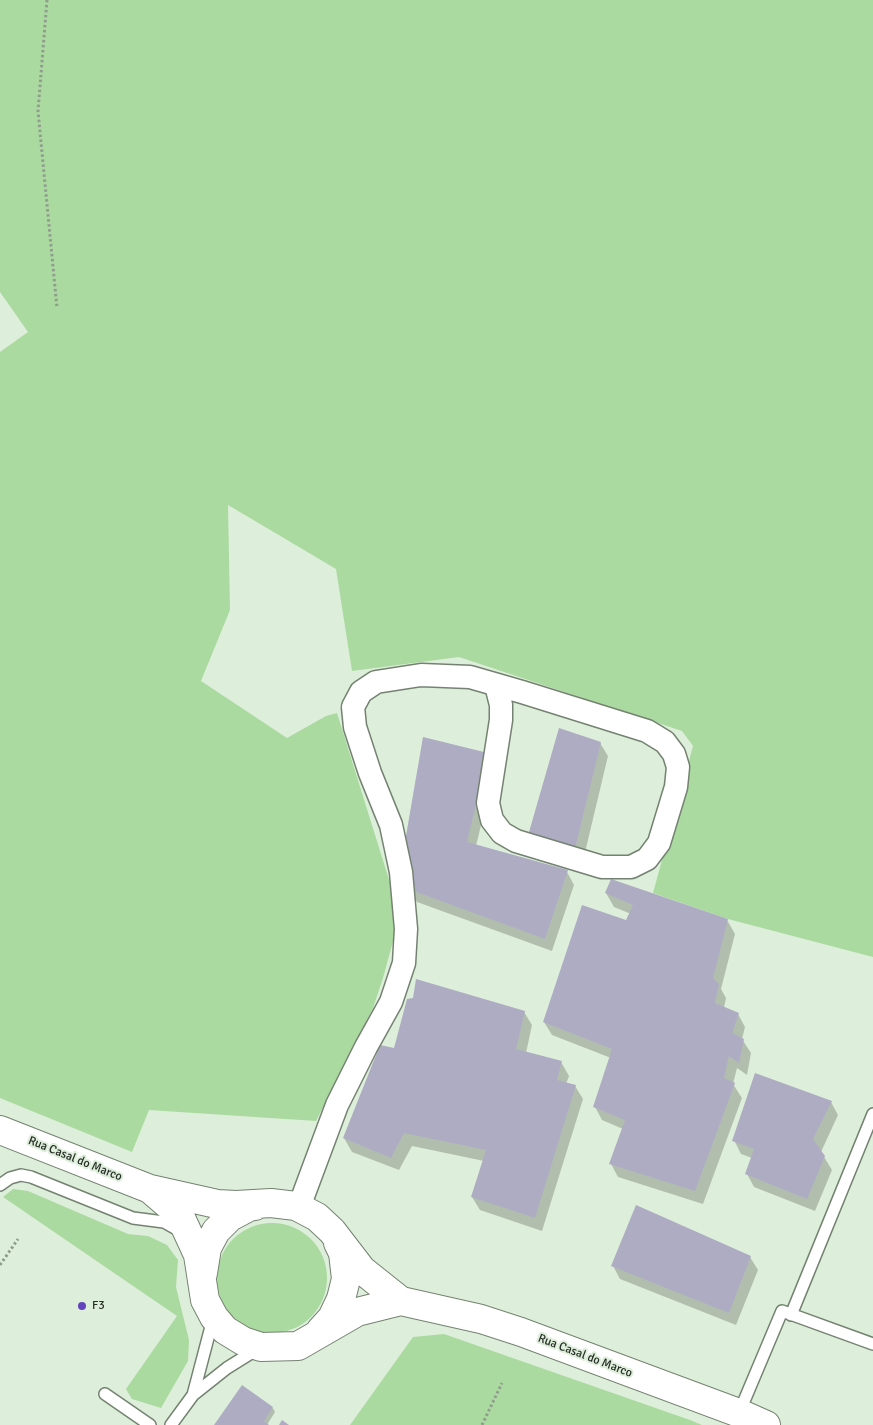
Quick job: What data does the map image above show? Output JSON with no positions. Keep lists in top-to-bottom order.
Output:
{
  "streets": {
    "main road": ["Rua Casal do Marco"]
  },
  "places": ["F3"]
}
